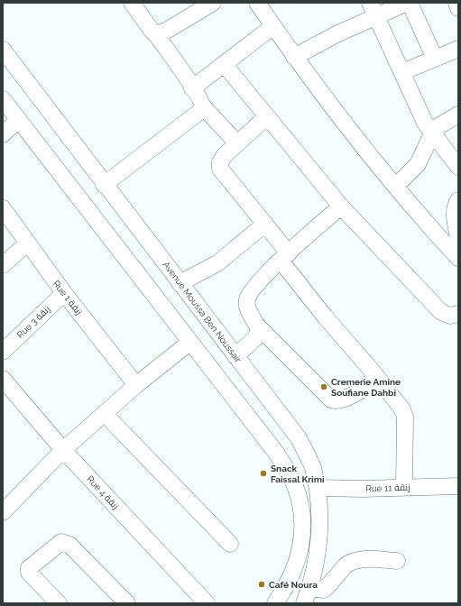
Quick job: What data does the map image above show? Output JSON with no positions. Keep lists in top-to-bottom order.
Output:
{
  "streets": {
    "street": [
      "Rue 1 زنقة",
      "Avenue Moussa Ben Noussair",
      "Rue 3 زنقة",
      "Rue 11 زنقة",
      "Rue 4 زنقة"
    ]
  },
  "crossings": [
    ["Rue 1 زنقة", "Rue 3 زنقة"],
    ["Avenue Moussa Ben Noussair", "Rue 11 زنقة"]
  ],
  "places": ["Cremerie Amine Soufiane Dahbi", "Snack Faissal Krimi", "Café Noura"]
}
